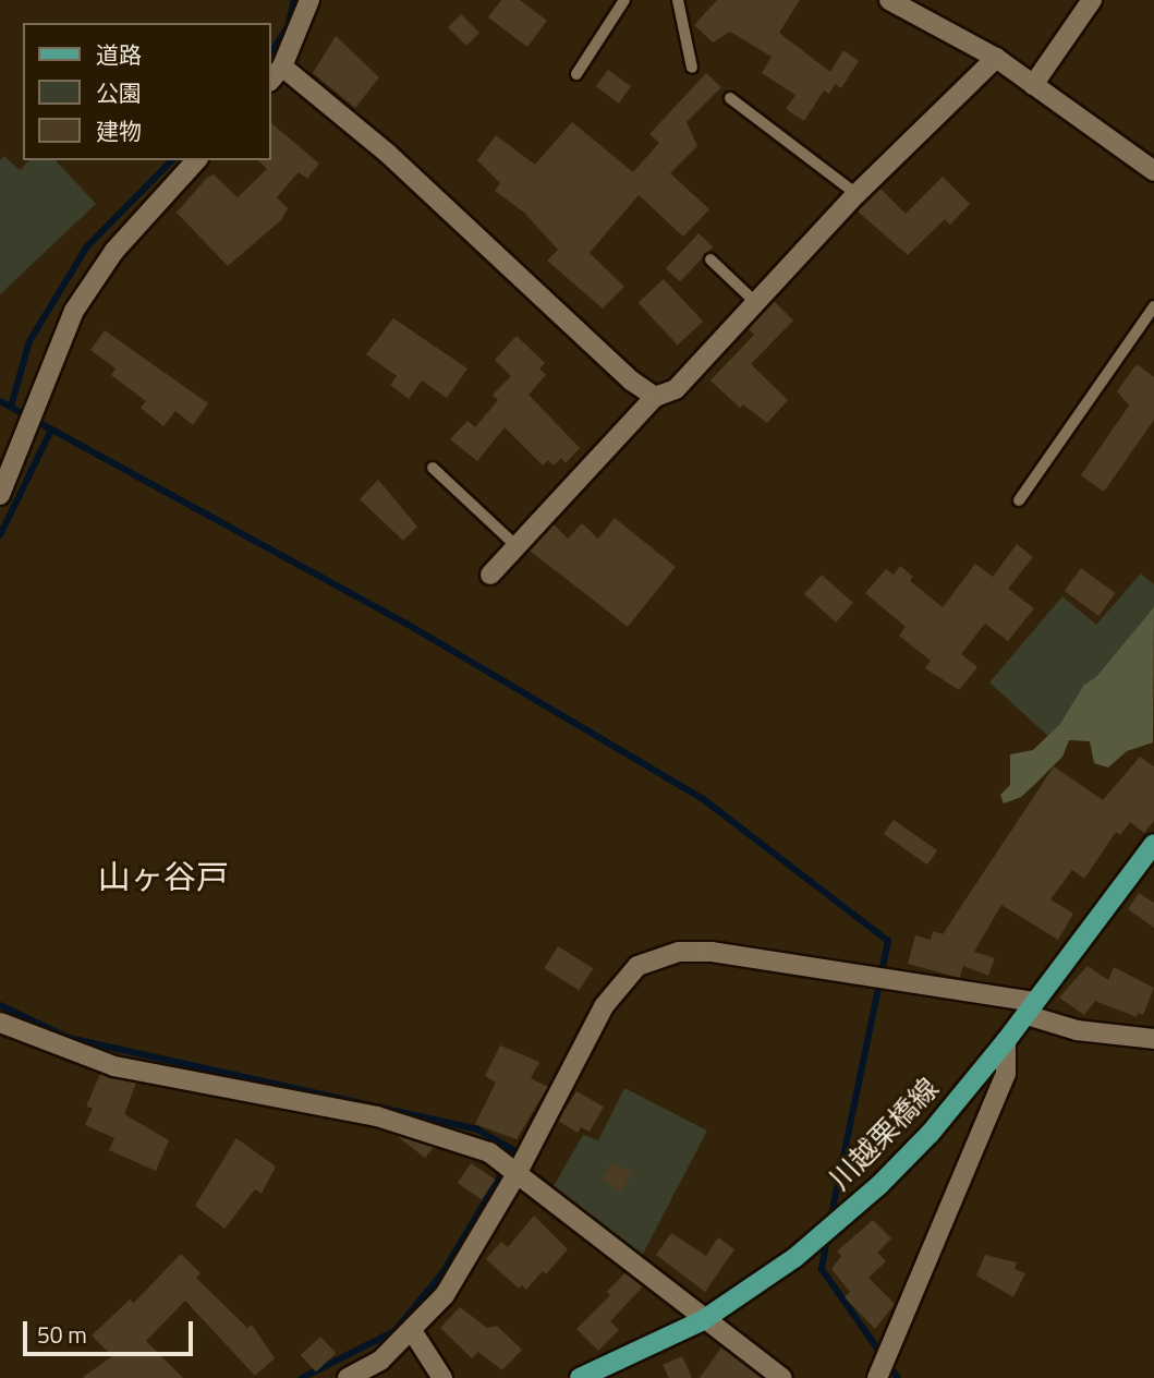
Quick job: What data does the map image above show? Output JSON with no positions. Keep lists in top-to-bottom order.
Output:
{
  "streets": {
    "main road": ["川越栗橋線"]
  },
  "districts": ["山ヶ谷戸"],
  "legend": ["道路", "公園", "建物"],
  "scale_bar": "50 m"
}
